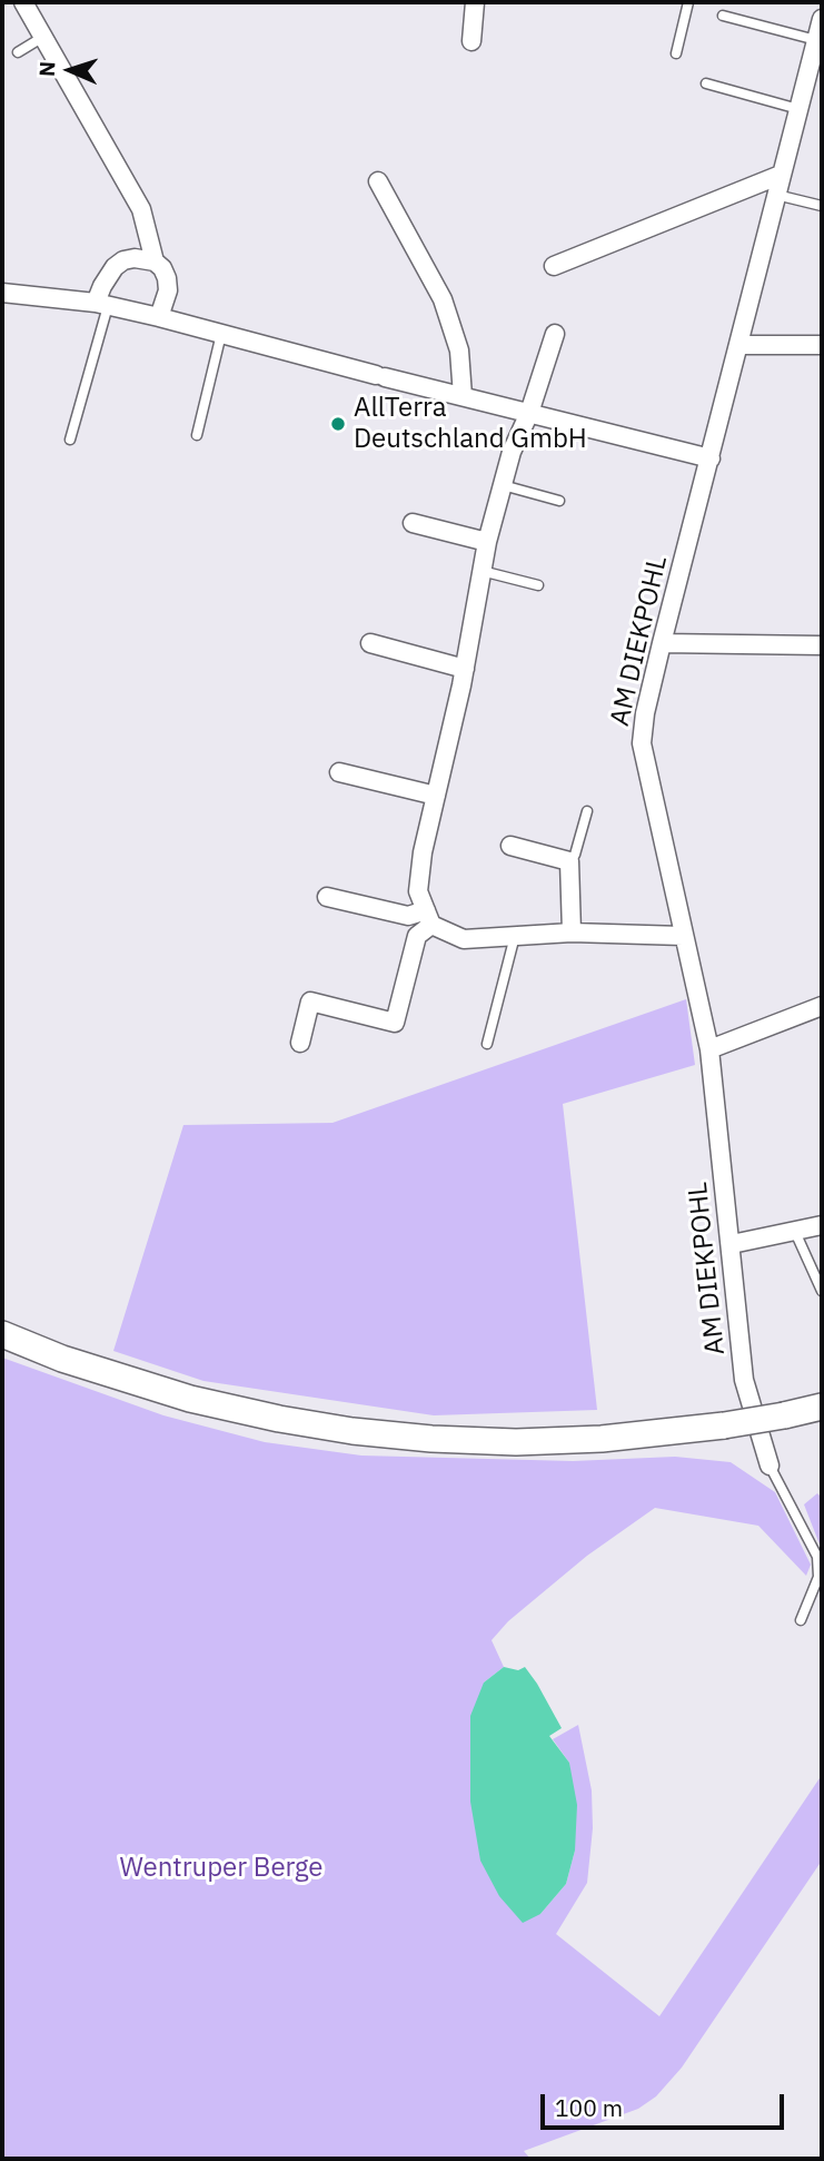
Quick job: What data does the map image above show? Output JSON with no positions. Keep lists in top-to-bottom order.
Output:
{
  "streets": {
    "street": ["AM DIEKPOHL"]
  },
  "parks": ["Wentruper Berge"],
  "places": ["AllTerra Deutschland GmbH"],
  "scale_bar": "100 m",
  "north": "left"
}
